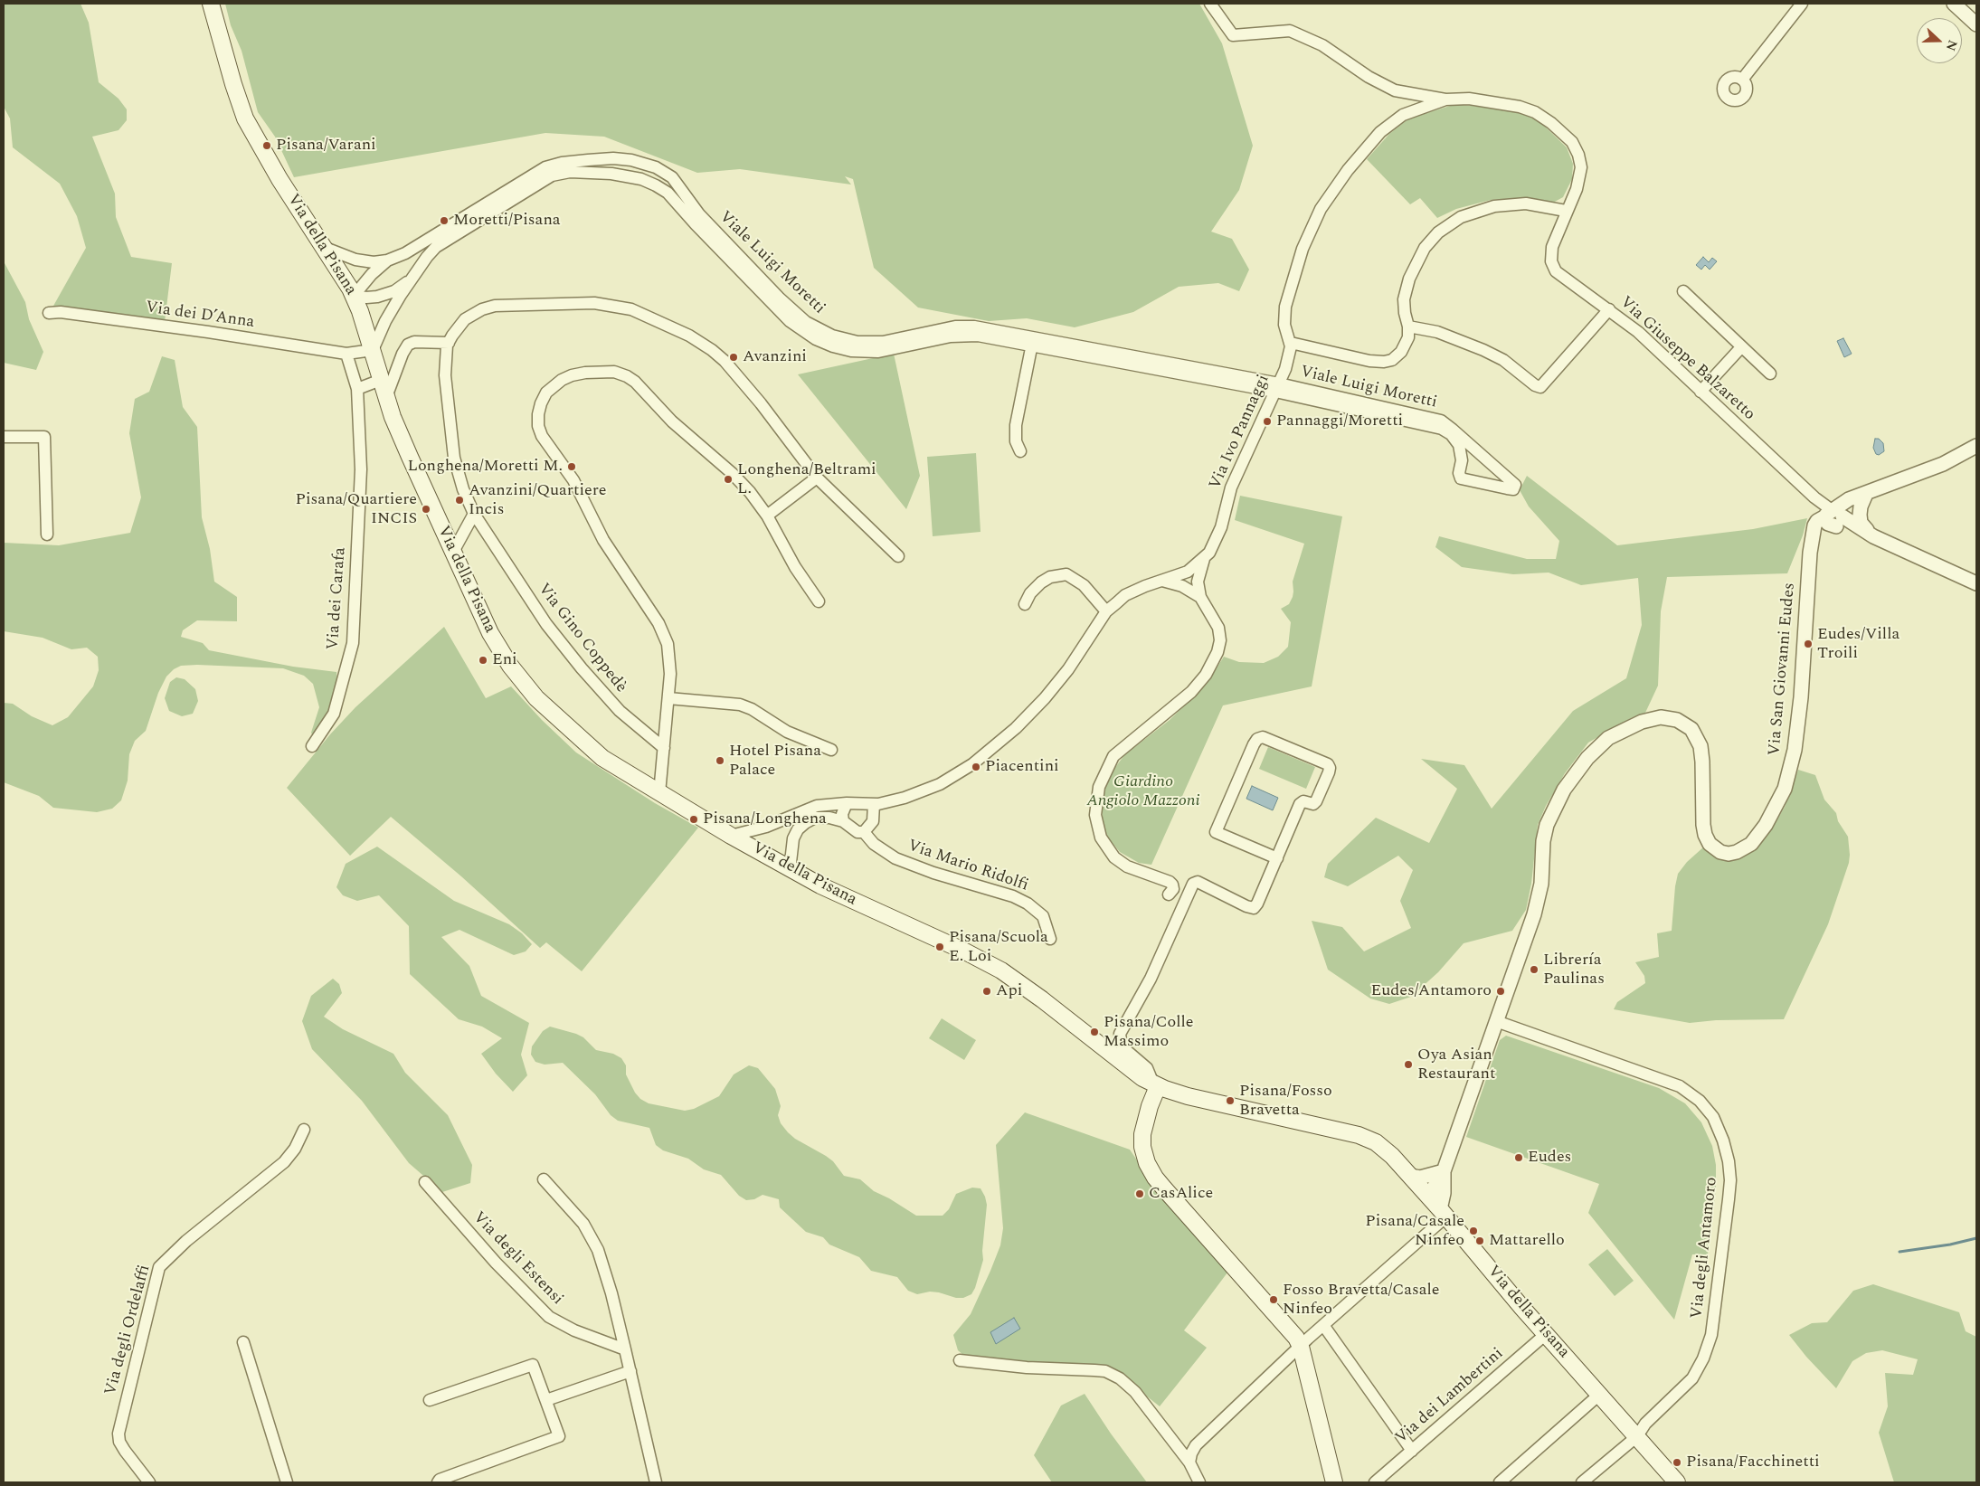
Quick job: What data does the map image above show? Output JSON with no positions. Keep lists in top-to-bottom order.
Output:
{
  "streets": {
    "main road": ["Via della Pisana"],
    "street": [
      "Viale Luigi Moretti",
      "Via dei D’Anna",
      "Via Giuseppe Balzaretto",
      "Via Ivo Pannaggi",
      "Via dei Carafa",
      "Via Gino Coppedè",
      "Via San Giovanni Eudes",
      "Via Mario Ridolfi",
      "Via degli Antamoro",
      "Via degli Estensi",
      "Via degli Ordelaffi",
      "Via dei Lambertini"
    ]
  },
  "crossings": [
    ["Via della Pisana", "Viale Luigi Moretti"],
    ["Via della Pisana", "Via dei D’Anna"],
    ["Via della Pisana", "Via San Giovanni Eudes"],
    ["Via della Pisana", "Via degli Antamoro"],
    ["Via della Pisana", "Via dei Lambertini"],
    ["Viale Luigi Moretti", "Via dei D’Anna"],
    ["Viale Luigi Moretti", "Via Ivo Pannaggi"],
    ["Via dei D’Anna", "Via dei Carafa"],
    ["Via Giuseppe Balzaretto", "Via San Giovanni Eudes"],
    ["Via Ivo Pannaggi", "Via Mario Ridolfi"],
    ["Via San Giovanni Eudes", "Via degli Antamoro"]
  ],
  "parks": ["Giardino Angiolo Mazzoni"],
  "places": [
    "Pisana/Varani",
    "Moretti/Pisana",
    "Avanzini",
    "Pannaggi/Moretti",
    "Longhena/Moretti M.",
    "Longhena/Beltrami L.",
    "Avanzini/Quartiere Incis",
    "Pisana/Quartiere INCIS",
    "Eudes/Villa Troili",
    "Eni",
    "Hotel Pisana Palace",
    "Piacentini",
    "Pisana/Longhena",
    "Pisana/Scuola E. Loi",
    "Librería Paulinas",
    "Api",
    "Eudes/Antamoro",
    "Pisana/Colle Massimo",
    "Oya Asian Restaurant",
    "Pisana/Fosso Bravetta",
    "Eudes",
    "CasAlice",
    "Pisana/Casale Ninfeo",
    "Mattarello",
    "Fosso Bravetta/Casale Ninfeo",
    "Pisana/Facchinetti"
  ],
  "north": "right"
}
